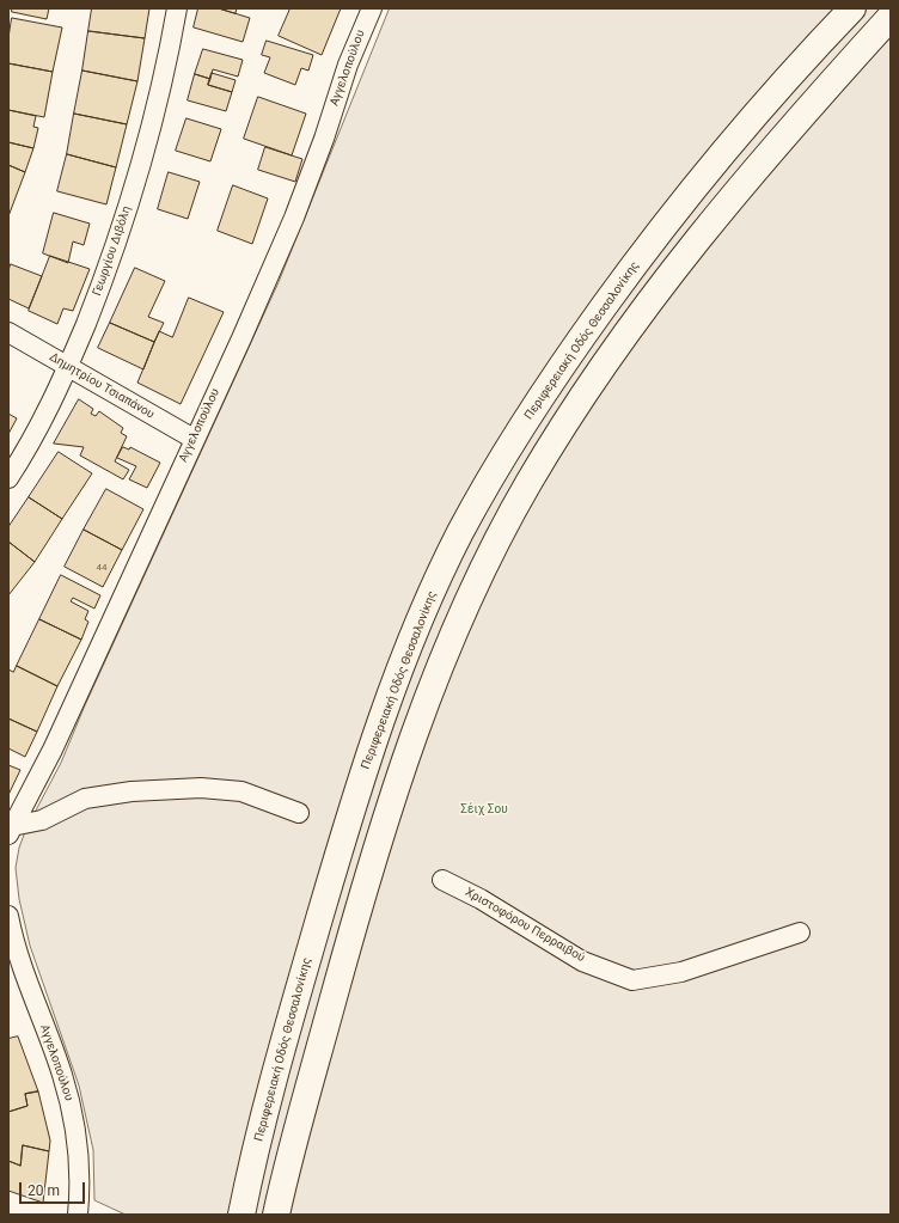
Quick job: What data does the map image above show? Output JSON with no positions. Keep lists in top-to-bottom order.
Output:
{
  "streets": {
    "highway": ["Περιφερειακή Οδός Θεσσαλονίκης"],
    "street": [
      "Αγγελοπούλου",
      "Γεωργίου Διβόλη",
      "Δημητρίου Τσιαπάνου",
      "Χριστοφόρου Περραιβού"
    ]
  },
  "crossings": [
    ["Αγγελοπούλου", "Δημητρίου Τσιαπάνου"],
    ["Γεωργίου Διβόλη", "Δημητρίου Τσιαπάνου"]
  ],
  "parks": ["Σέιχ Σου"],
  "house_numbers": ["44"],
  "scale_bar": "20 m"
}
